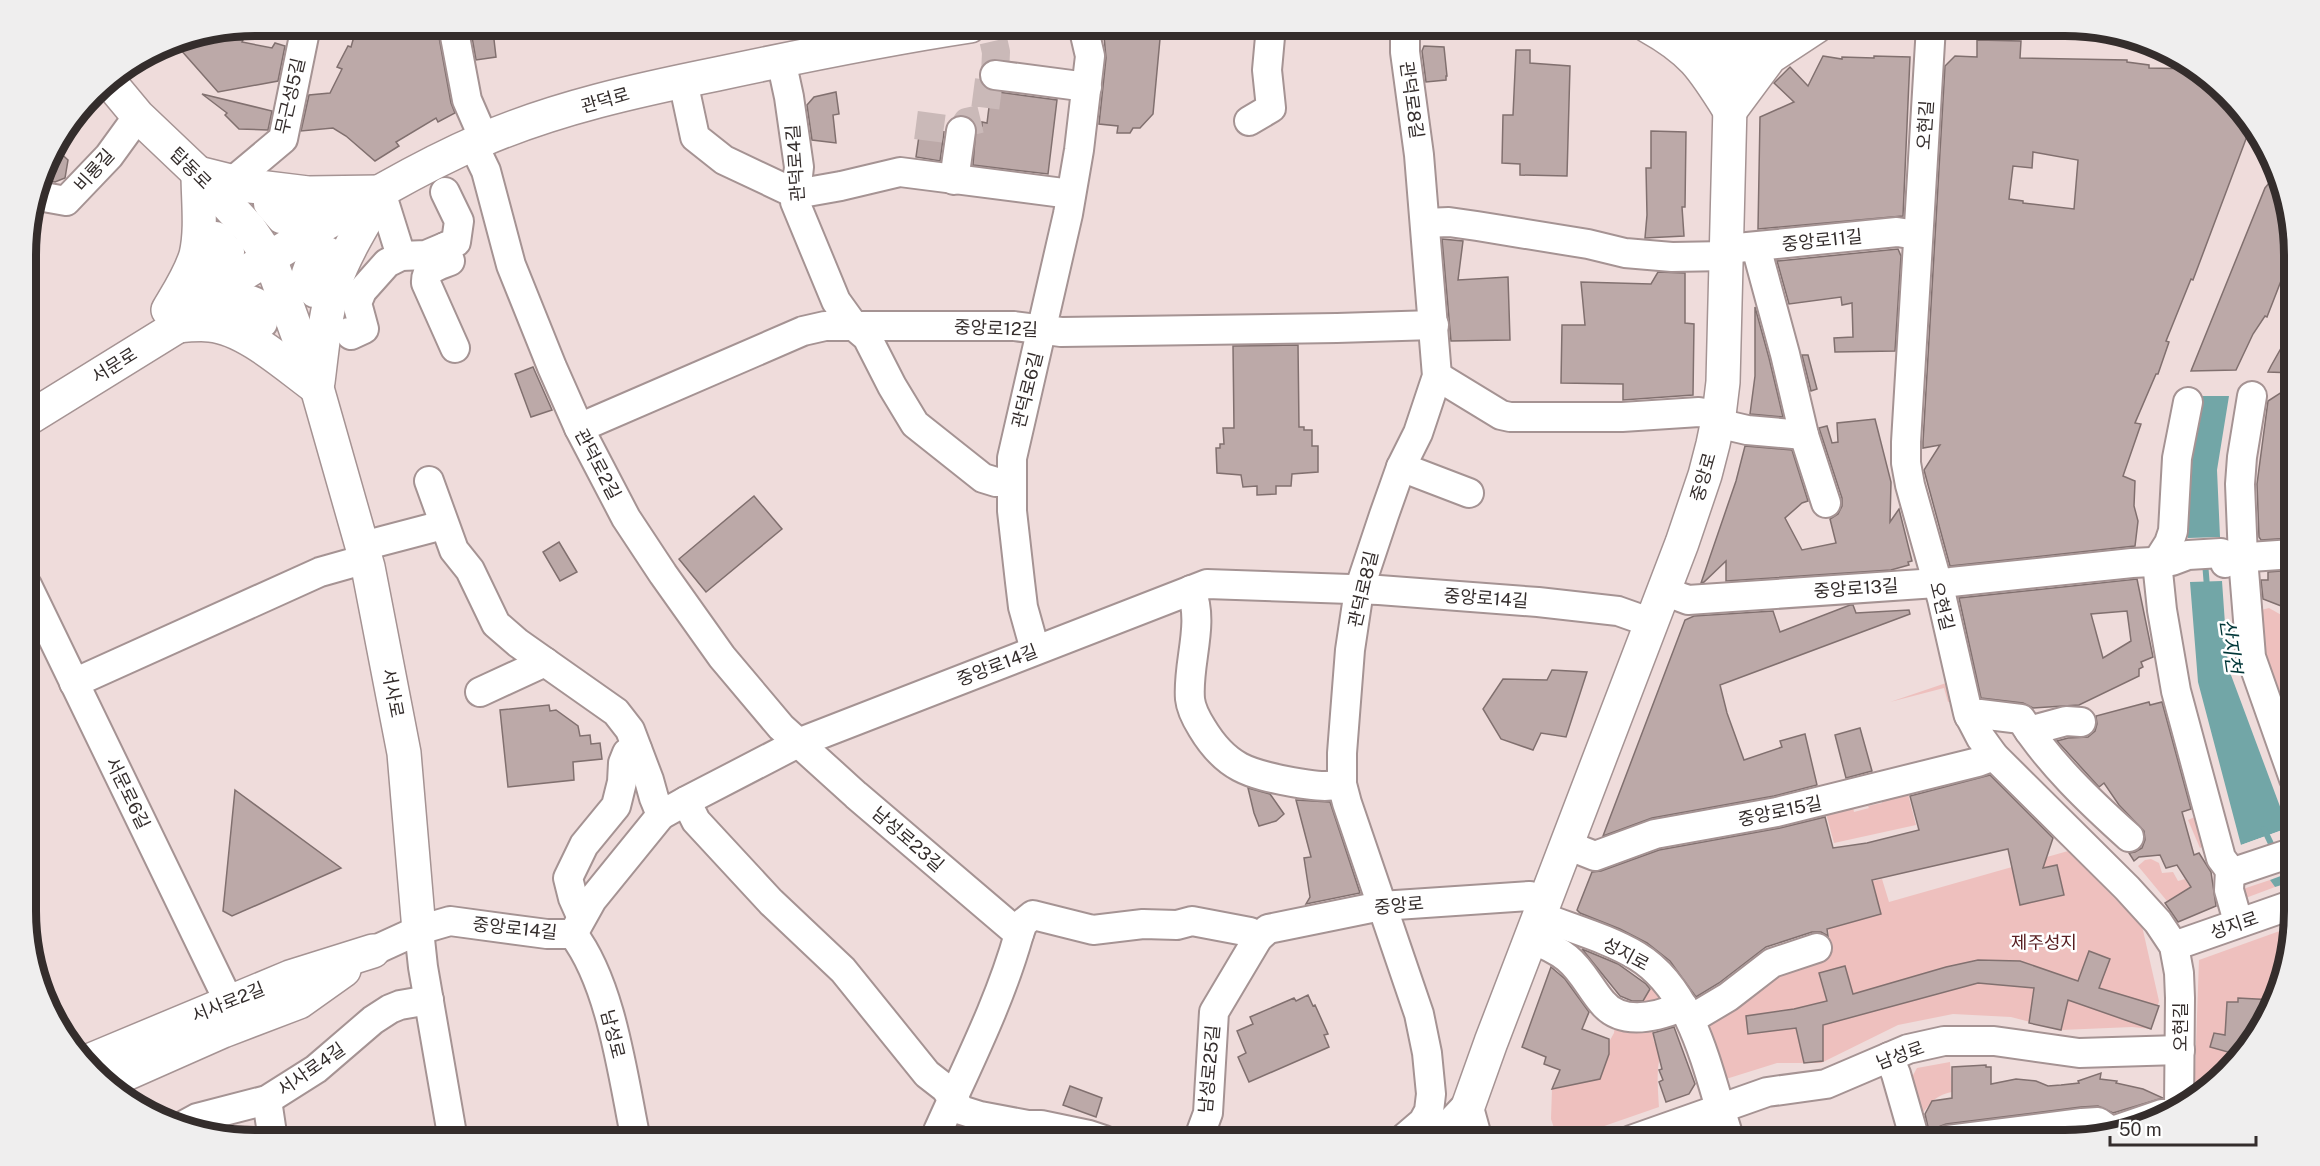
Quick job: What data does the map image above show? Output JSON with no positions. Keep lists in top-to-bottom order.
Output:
{
  "streets": {
    "main road": [
      "관덕로",
      "탑동로",
      "서문로",
      "중앙로",
      "서사로",
      "서사로2길"
    ],
    "street": [
      "무근성5길",
      "관덕로8길",
      "오현길",
      "관덕로4길",
      "비룡길",
      "중앙로11길",
      "중앙로12길",
      "관덕로6길",
      "관덕로2길",
      "중앙로13길",
      "중앙로14길",
      "서문로6길",
      "중앙로15길",
      "남성로23길",
      "성지로",
      "남성로",
      "서사로4길",
      "남성로25길"
    ]
  },
  "crossings": [
    ["관덕로", "관덕로4길"],
    ["관덕로", "탑동로"],
    ["관덕로", "서문로"],
    ["관덕로", "관덕로2길"],
    ["관덕로", "서사로"],
    ["관덕로8길", "중앙로11길"],
    ["관덕로8길", "중앙로12길"],
    ["관덕로8길", "중앙로"],
    ["관덕로8길", "중앙로14길"],
    ["오현길", "중앙로11길"],
    ["오현길", "중앙로13길"],
    ["오현길", "중앙로15길"],
    ["오현길", "성지로"],
    ["오현길", "남성로"],
    ["관덕로4길", "중앙로12길"],
    ["관덕로4길", "관덕로6길"],
    ["탑동로", "비룡길"],
    ["탑동로", "서문로"],
    ["탑동로", "서사로"],
    ["중앙로11길", "중앙로"],
    ["중앙로12길", "관덕로6길"],
    ["중앙로12길", "관덕로2길"],
    ["서문로", "서사로"],
    ["관덕로6길", "중앙로14길"],
    ["관덕로2길", "중앙로14길"],
    ["관덕로2길", "남성로23길"],
    ["중앙로", "중앙로13길"],
    ["중앙로", "중앙로14길"],
    ["중앙로", "중앙로15길"],
    ["중앙로", "성지로"],
    ["중앙로", "남성로25길"],
    ["중앙로14길", "서사로"],
    ["중앙로14길", "남성로23길"],
    ["중앙로14길", "서사로2길"],
    ["중앙로14길", "남성로"],
    ["서사로", "서사로2길"],
    ["서사로", "서사로4길"],
    ["서문로6길", "서사로2길"],
    ["성지로", "남성로"]
  ],
  "water": ["산지천"],
  "parks": ["제주성지"],
  "scale_bar": "50 m"
}
